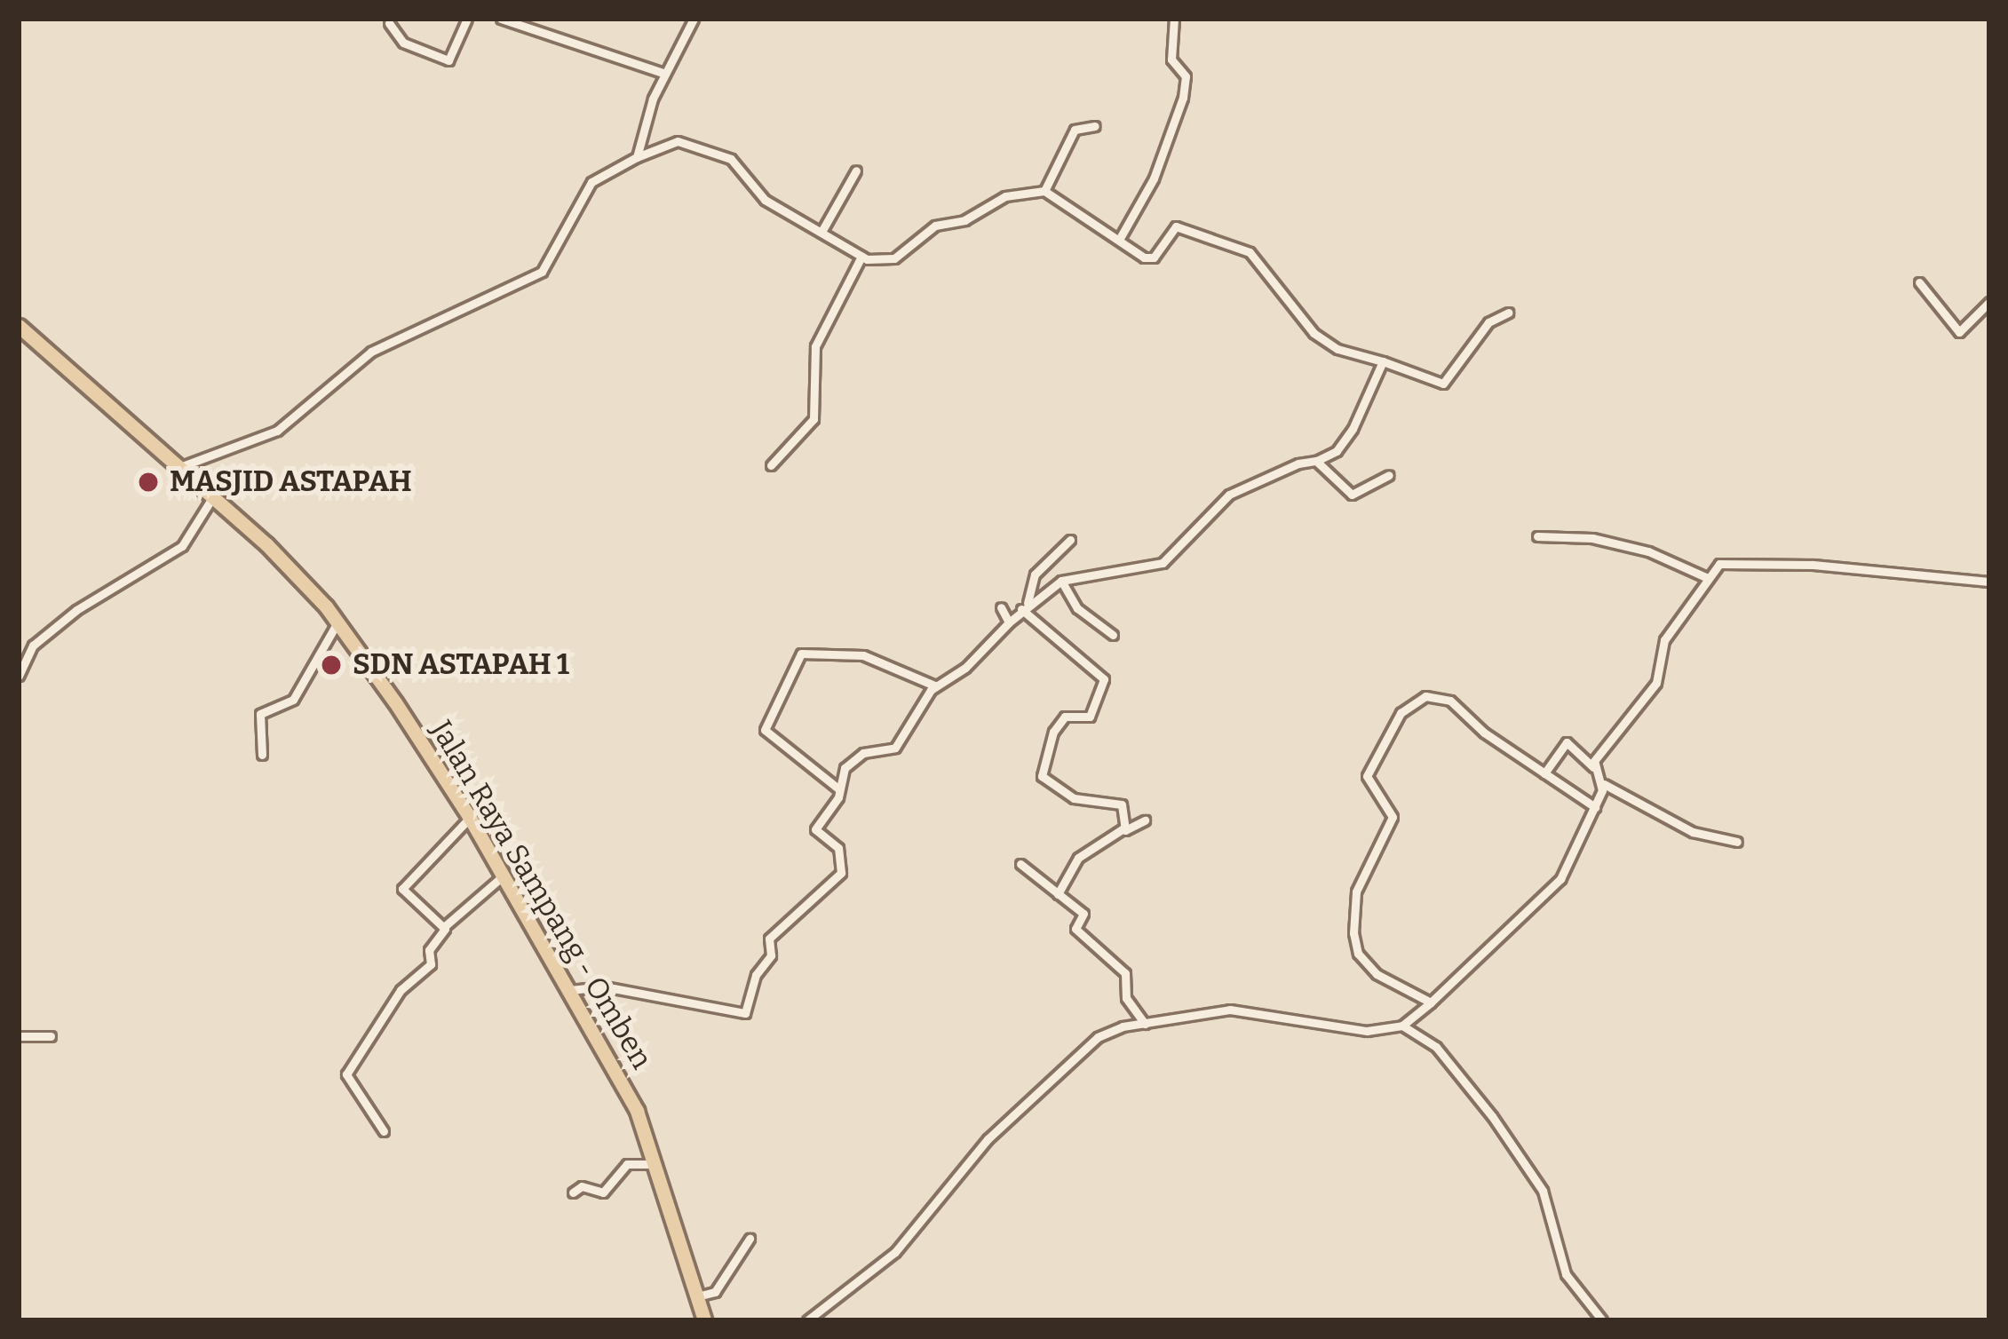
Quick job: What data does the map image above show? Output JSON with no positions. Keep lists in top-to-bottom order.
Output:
{
  "streets": {
    "main road": ["Jalan Raya Sampang - Omben"]
  },
  "places": ["MASJID ASTAPAH", "SDN ASTAPAH 1"]
}
